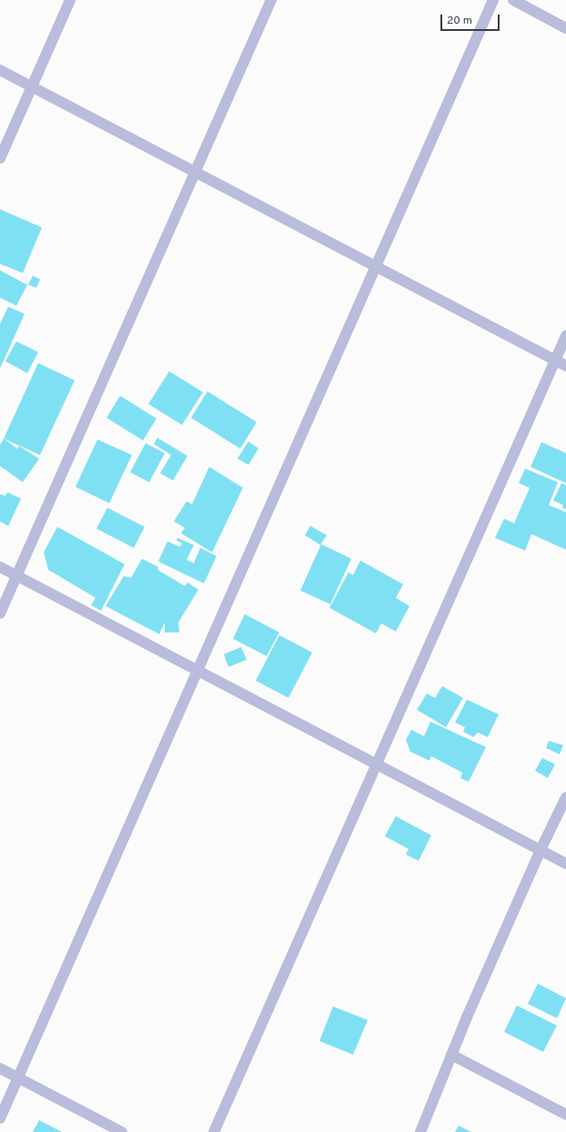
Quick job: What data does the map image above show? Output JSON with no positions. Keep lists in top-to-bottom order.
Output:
{
  "scale_bar": "20 m"
}
